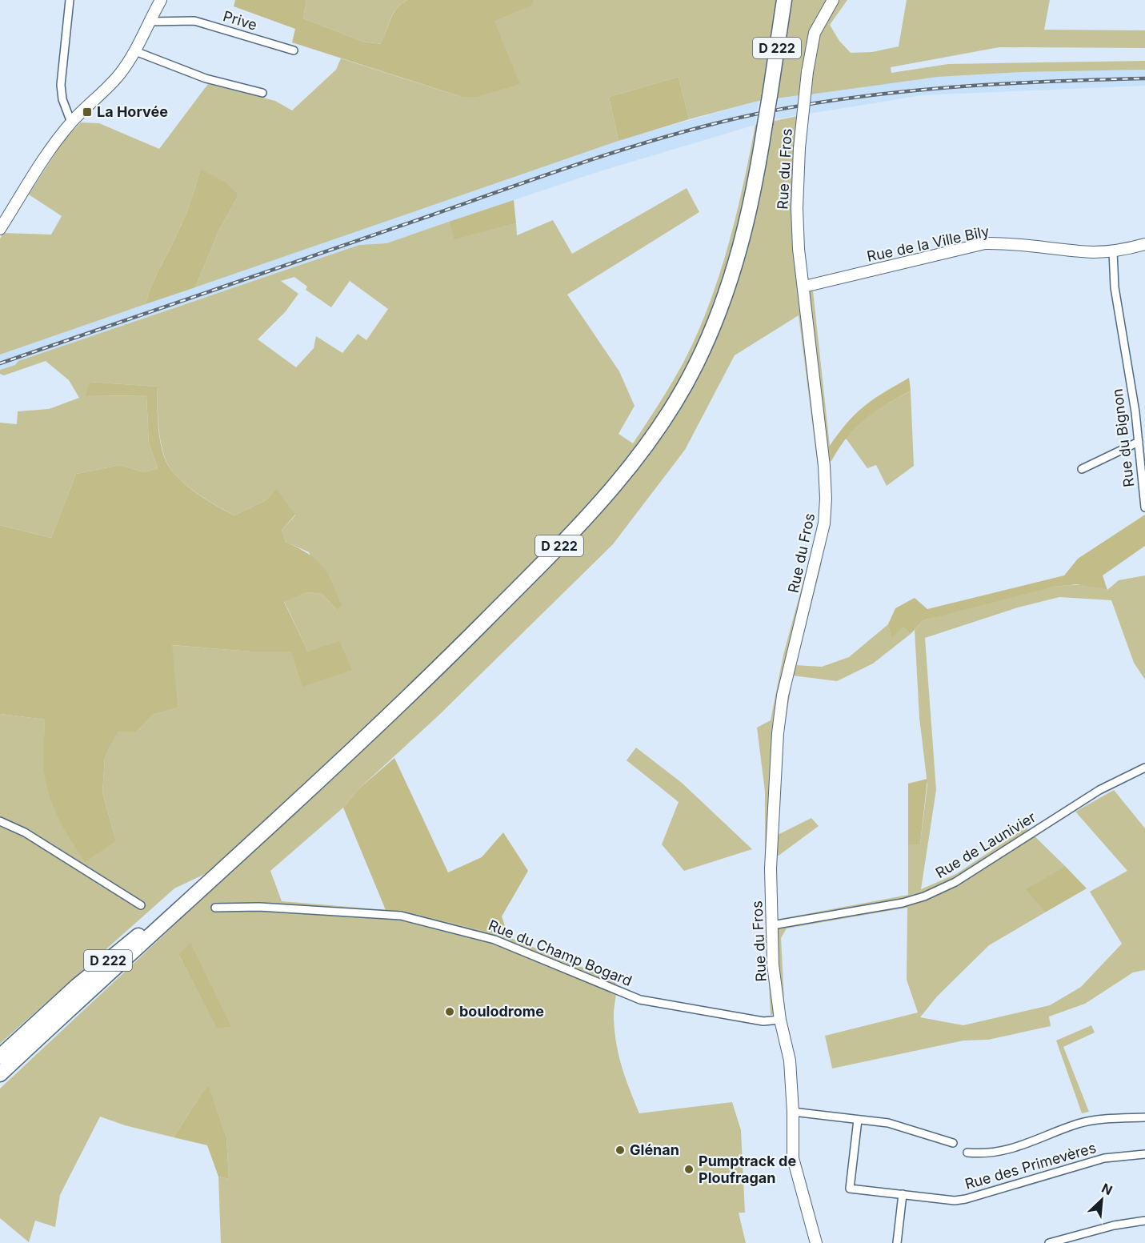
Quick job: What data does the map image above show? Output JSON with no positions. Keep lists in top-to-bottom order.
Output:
{
  "streets": {
    "highway": ["D 222"],
    "street": [
      "Prive",
      "Rue du Fros",
      "Rue de la Ville Bily",
      "Rue du Bignon",
      "Rue de Launivier",
      "Rue du Champ Bogard",
      "Rue des Primevères"
    ]
  },
  "crossings": [
    ["Rue du Fros", "Rue de la Ville Bily"],
    ["Rue du Fros", "Rue de Launivier"],
    ["Rue du Fros", "Rue du Champ Bogard"],
    ["Rue de la Ville Bily", "Rue du Bignon"]
  ],
  "places": {
    "transit": ["La Horvée"],
    "other": ["boulodrome", "Glénan", "Pumptrack de Ploufragan"]
  },
  "north": "top right"
}
